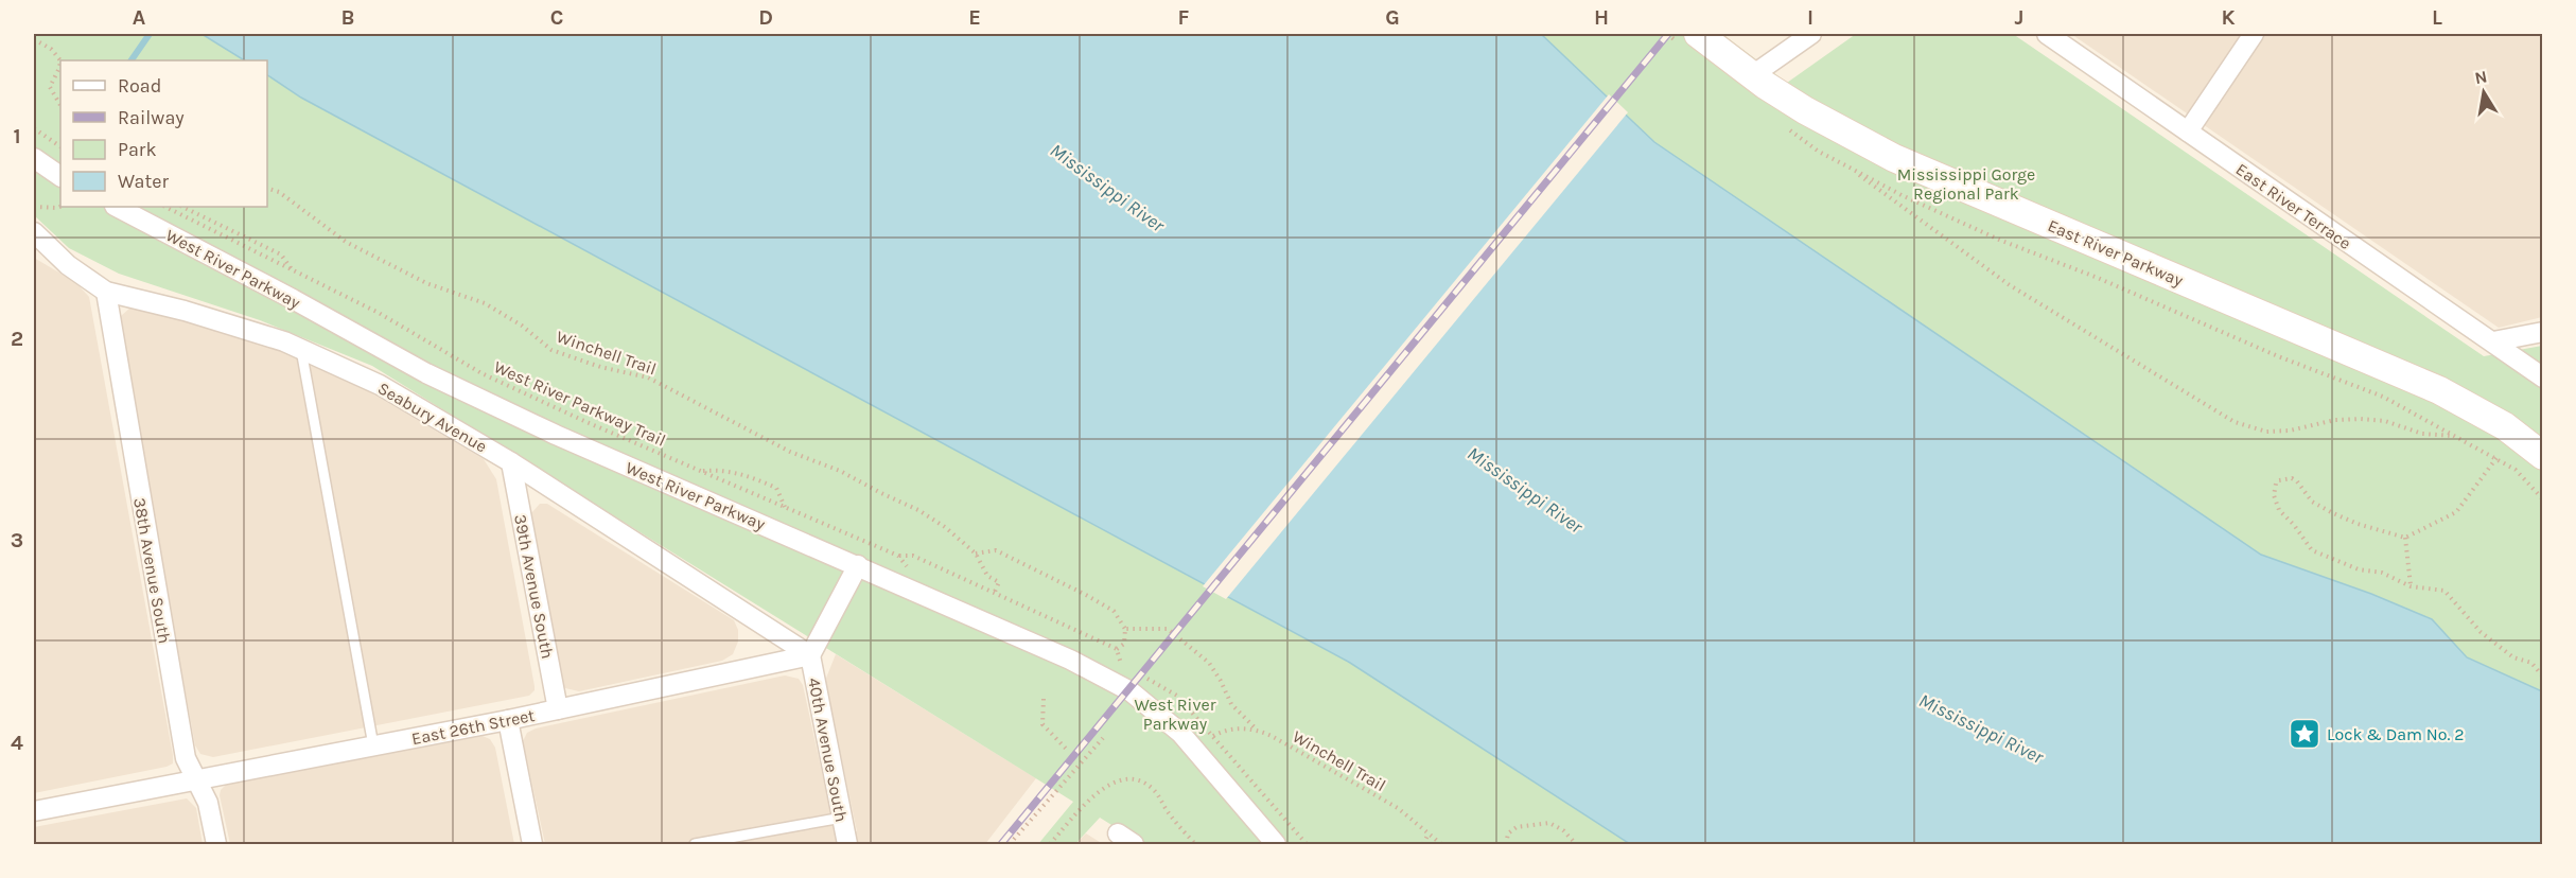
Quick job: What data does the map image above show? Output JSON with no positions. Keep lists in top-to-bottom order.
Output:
{
  "streets": {
    "street": [
      "East River Terrace",
      "East River Parkway",
      "West River Parkway",
      "Seabury Avenue",
      "38th Avenue South",
      "39th Avenue South",
      "East 26th Street",
      "40th Avenue South"
    ],
    "path": ["Winchell Trail", "West River Parkway Trail"]
  },
  "crossings": [
    ["Seabury Avenue", "38th Avenue South"],
    ["Seabury Avenue", "39th Avenue South"],
    ["Seabury Avenue", "East 26th Street"],
    ["Seabury Avenue", "40th Avenue South"],
    ["38th Avenue South", "East 26th Street"],
    ["39th Avenue South", "East 26th Street"],
    ["East 26th Street", "40th Avenue South"]
  ],
  "water": ["Mississippi River"],
  "parks": ["Mississippi Gorge Regional Park", "West River Parkway"],
  "places": {
    "place": ["Lock & Dam No. 2"]
  },
  "legend": [
    "Road",
    "Railway",
    "Park",
    "Water"
  ],
  "north": "top",
  "grid": {
    "columns": [
      "A",
      "B",
      "C",
      "D",
      "E",
      "F",
      "G",
      "H",
      "I",
      "J",
      "K",
      "L"
    ],
    "rows": [
      "1",
      "2",
      "3",
      "4"
    ]
  }
}
